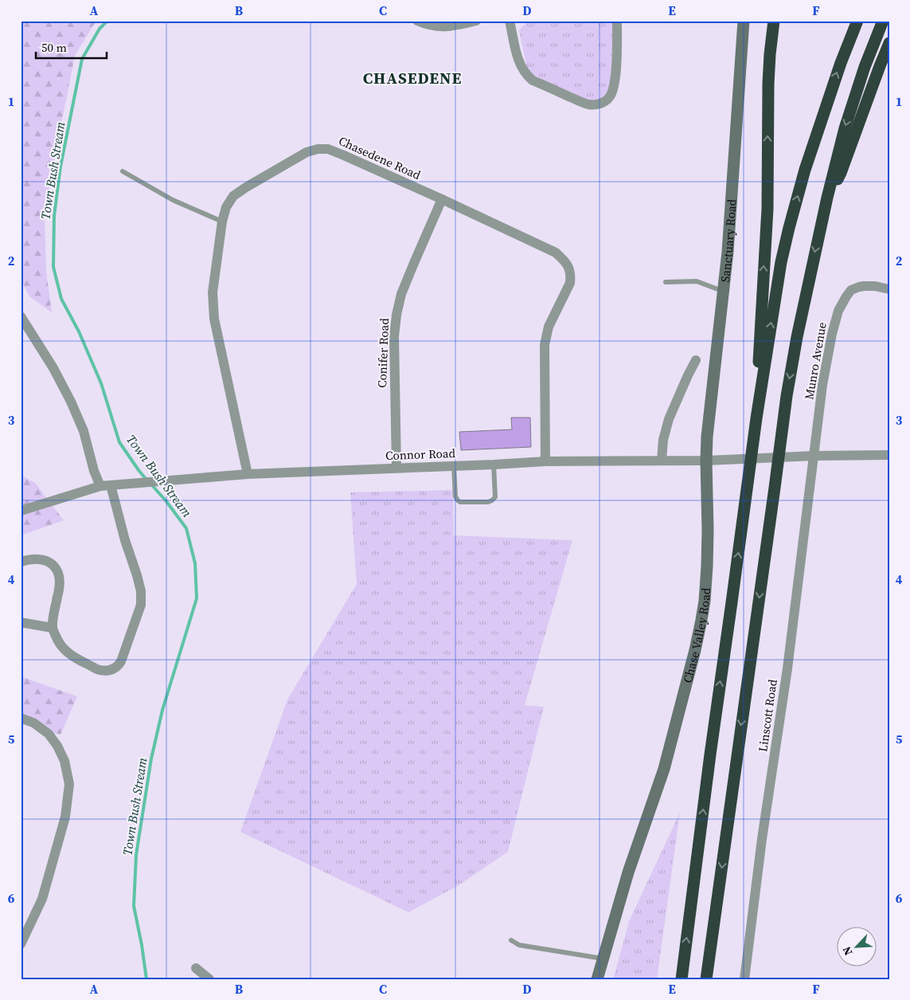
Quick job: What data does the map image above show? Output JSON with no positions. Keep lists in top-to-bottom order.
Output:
{
  "streets": {
    "street": [
      "Chasedene Road",
      "Sanctuary Road",
      "Conifer Road",
      "Munro Avenue",
      "Connor Road",
      "Chase Valley Road",
      "Linscott Road"
    ]
  },
  "crossings": [
    ["Chasedene Road", "Conifer Road"],
    ["Chasedene Road", "Connor Road"],
    ["Sanctuary Road", "Connor Road"],
    ["Sanctuary Road", "Chase Valley Road"],
    ["Conifer Road", "Connor Road"],
    ["Munro Avenue", "Linscott Road"],
    ["Connor Road", "Chase Valley Road"]
  ],
  "districts": ["CHASEDENE"],
  "water": ["Town Bush Stream"],
  "scale_bar": "50 m",
  "north": "bottom left",
  "grid": {
    "columns": [
      "A",
      "B",
      "C",
      "D",
      "E",
      "F"
    ],
    "rows": [
      "1",
      "2",
      "3",
      "4",
      "5",
      "6"
    ]
  }
}
